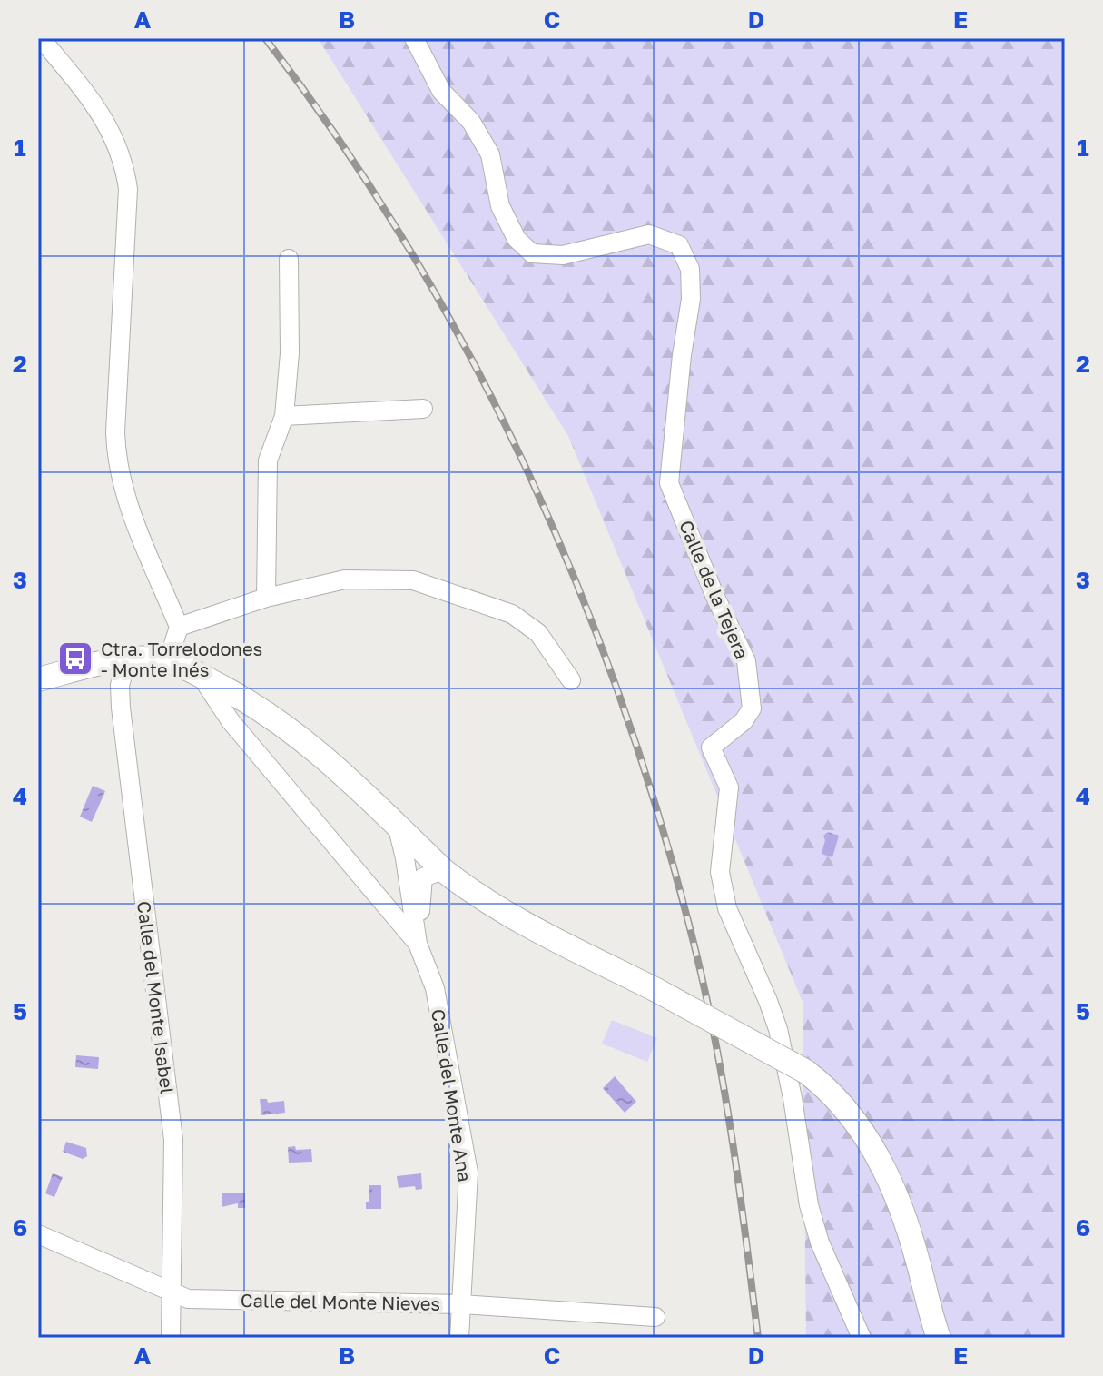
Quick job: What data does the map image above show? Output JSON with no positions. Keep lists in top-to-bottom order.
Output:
{
  "streets": {
    "street": [
      "Calle de la Tejera",
      "Calle del Monte Isabel",
      "Calle del Monte Ana",
      "Calle del Monte Nieves"
    ]
  },
  "crossings": [
    ["Calle del Monte Isabel", "Calle del Monte Nieves"],
    ["Calle del Monte Ana", "Calle del Monte Nieves"]
  ],
  "places": {
    "bus stop": ["Ctra. Torrelodones - Monte Inés"]
  },
  "grid": {
    "columns": [
      "A",
      "B",
      "C",
      "D",
      "E"
    ],
    "rows": [
      "1",
      "2",
      "3",
      "4",
      "5",
      "6"
    ]
  }
}
